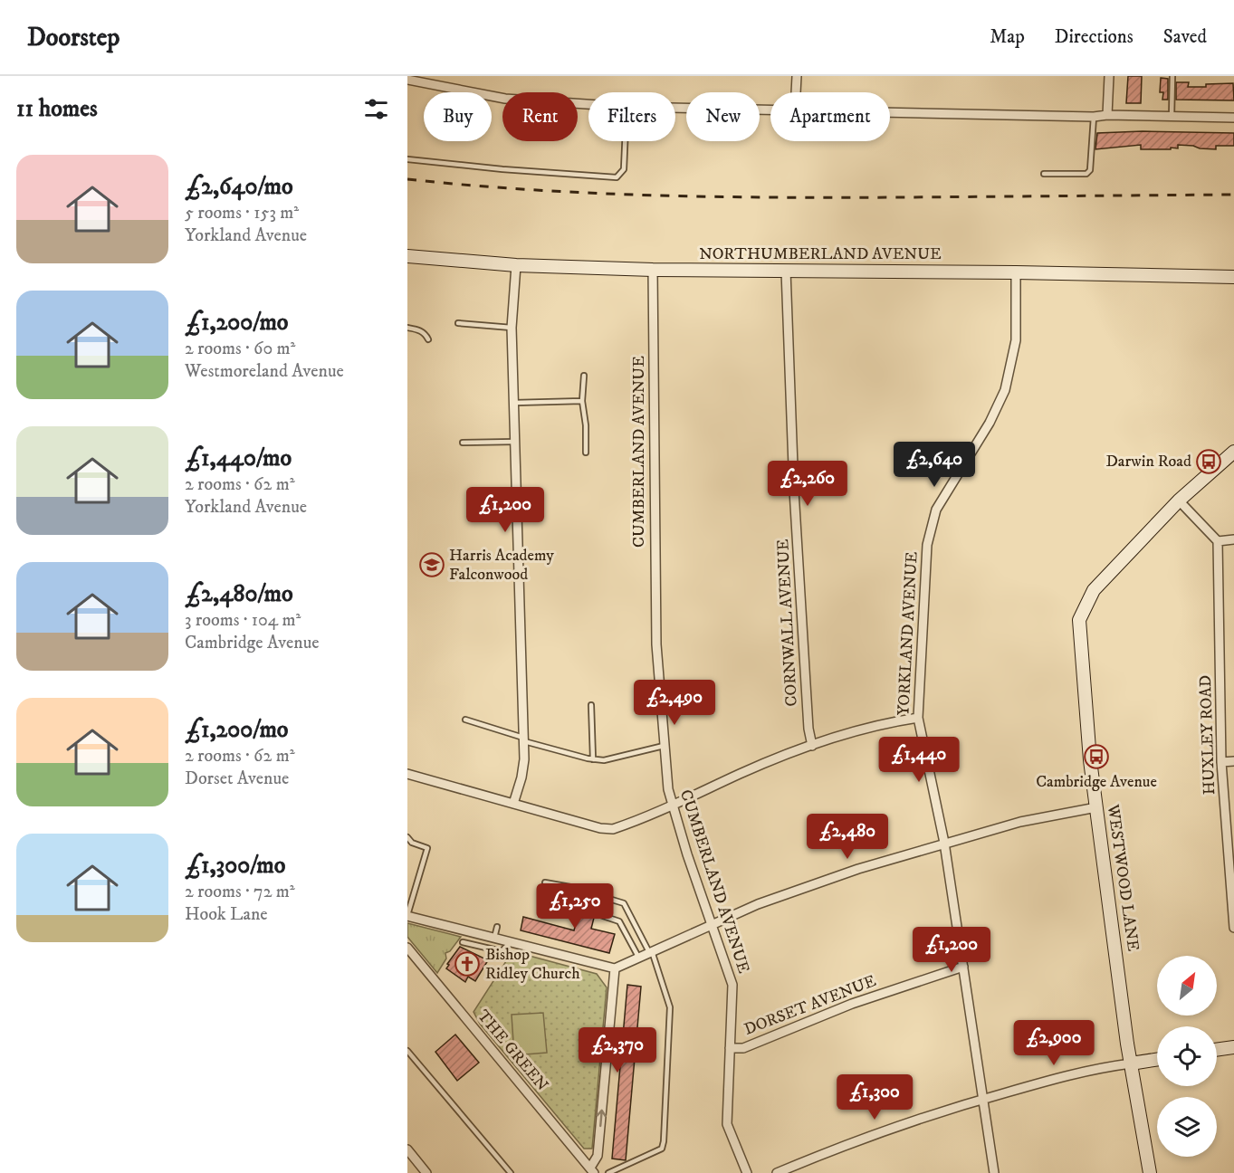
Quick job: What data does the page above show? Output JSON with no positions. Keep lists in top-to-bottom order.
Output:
{
  "streets": {
    "street": [
      "NORTHUMBERLAND AVENUE",
      "CUMBERLAND AVENUE",
      "CORNWALL AVENUE",
      "YORKLAND AVENUE",
      "HUXLEY ROAD",
      "WESTWOOD LANE",
      "DORSET AVENUE",
      "THE GREEN"
    ]
  },
  "crossings": [
    ["NORTHUMBERLAND AVENUE", "CUMBERLAND AVENUE"],
    ["NORTHUMBERLAND AVENUE", "CORNWALL AVENUE"],
    ["NORTHUMBERLAND AVENUE", "YORKLAND AVENUE"],
    ["CUMBERLAND AVENUE", "DORSET AVENUE"],
    ["YORKLAND AVENUE", "DORSET AVENUE"]
  ],
  "places": {
    "bus stop": ["Darwin Road", "Cambridge Avenue"],
    "school or university": ["Harris Academy Falconwood"],
    "church": ["Bishop Ridley Church"]
  },
  "north": "top right",
  "page": {
    "header": "Doorstep",
    "nav": ["Map", "Directions", "Saved"],
    "heading": "11 homes",
    "chip": [
      "Buy",
      "Rent",
      "Filters",
      "New",
      "Apartment"
    ],
    "list": [
      {
        "name": "£2,640/mo",
        "note": "5 rooms · 153 m² · Yorkland Avenue"
      },
      {
        "name": "£1,200/mo",
        "note": "2 rooms · 60 m² · Westmoreland Avenue"
      },
      {
        "name": "£1,440/mo",
        "note": "2 rooms · 62 m² · Yorkland Avenue"
      },
      {
        "name": "£2,480/mo",
        "note": "3 rooms · 104 m² · Cambridge Avenue"
      },
      {
        "name": "£1,200/mo",
        "note": "2 rooms · 62 m² · Dorset Avenue"
      },
      {
        "name": "£1,300/mo",
        "note": "2 rooms · 72 m² · Hook Lane"
      }
    ],
    "price": [
      "£2,640",
      "£2,260",
      "£1,200",
      "£2,490",
      "£1,440",
      "£2,480",
      "£1,250",
      "£1,200",
      "£2,900",
      "£2,370",
      "£1,300"
    ]
  }
}
